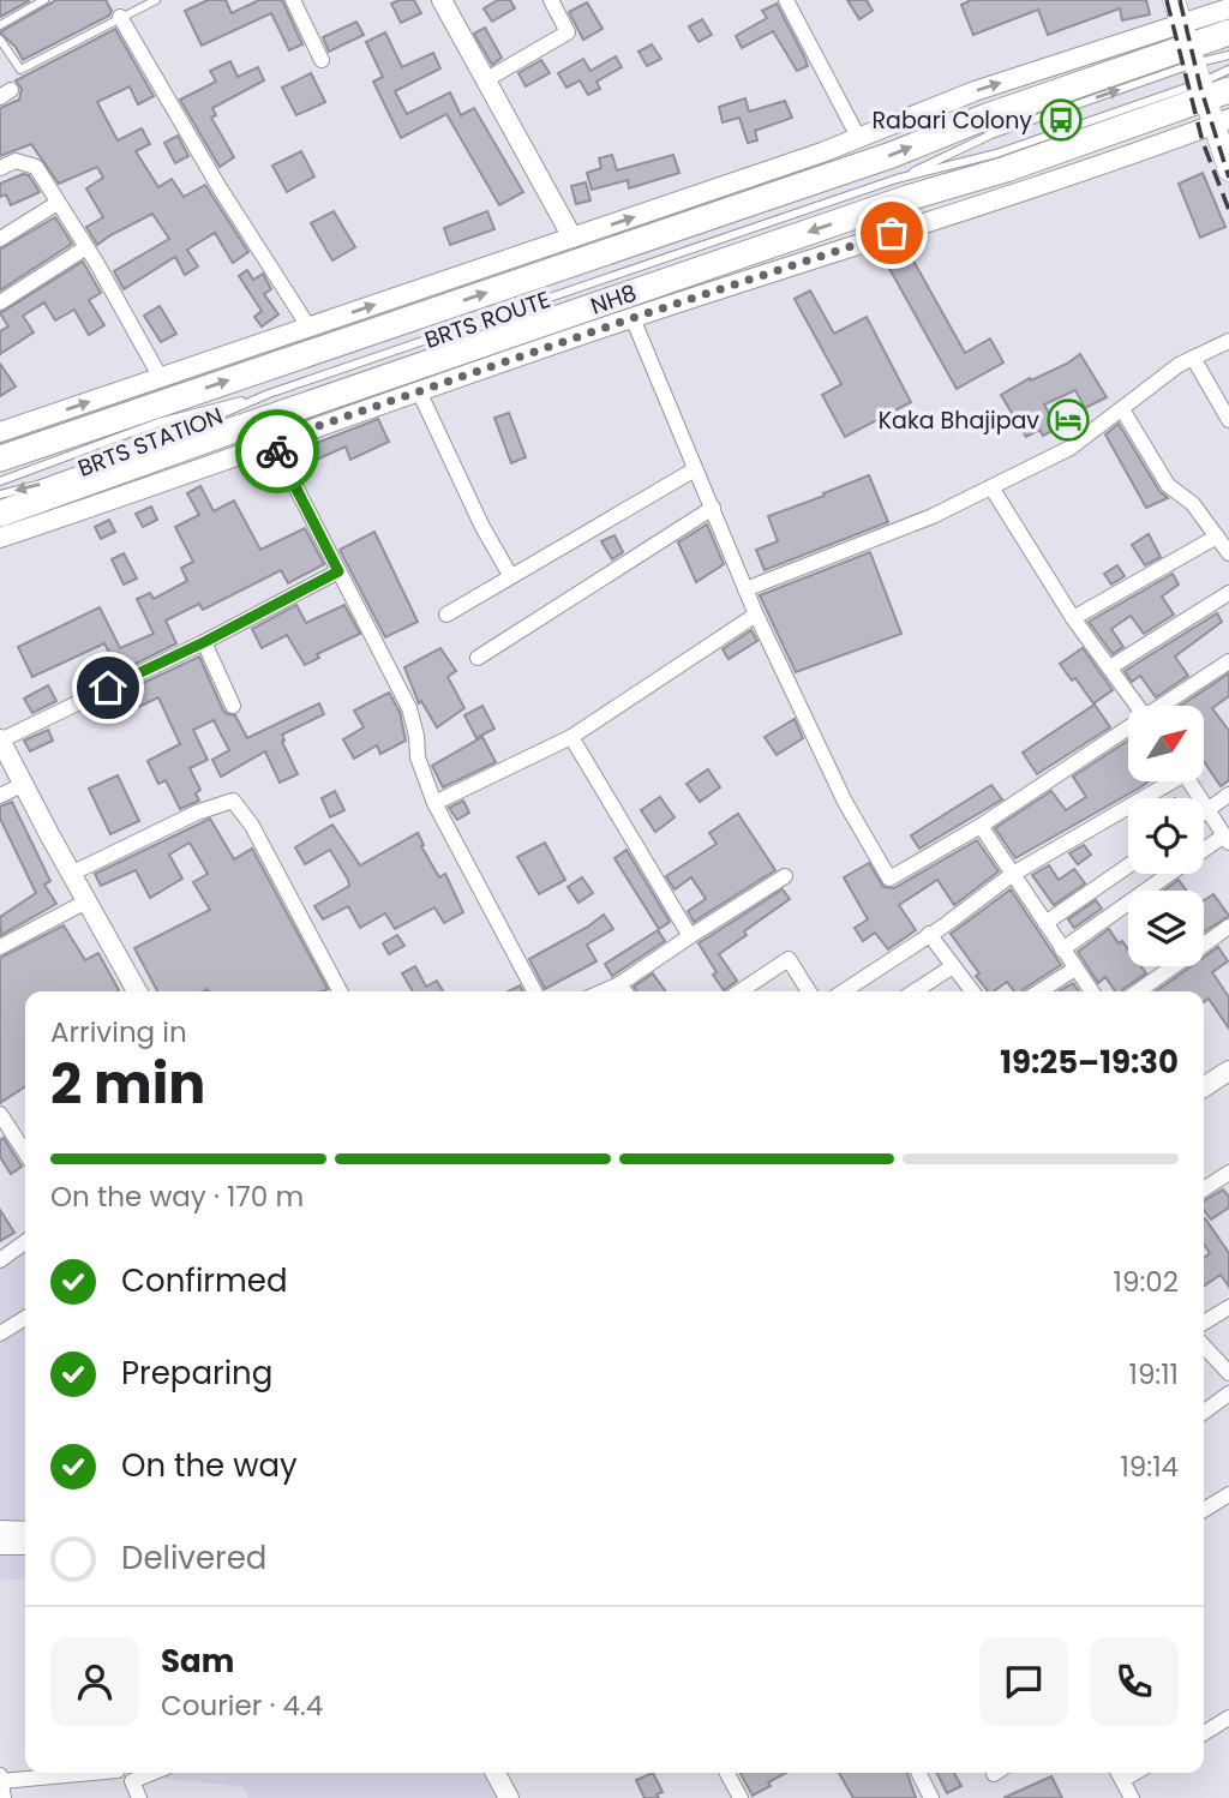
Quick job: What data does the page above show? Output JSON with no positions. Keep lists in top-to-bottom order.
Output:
{
  "streets": {
    "main road": ["NH8"],
    "lane": ["BRTS ROUTE", "BRTS STATION"]
  },
  "crossings": [
    ["BRTS ROUTE", "BRTS STATION"]
  ],
  "places": {
    "bus stop": ["Rabari Colony"],
    "hotel": ["Kaka Bhajipav"]
  },
  "north": "top right",
  "page": {
    "heading": ["2 min", "Arriving in", "19:25–19:30"],
    "panel": ["Sam", "Courier · 4.4"],
    "bar": "On the way · 170 m",
    "list": [
      ["Confirmed", "19:02"],
      ["Preparing", "19:11"],
      ["On the way", "19:14"],
      "Delivered"
    ]
  }
}
